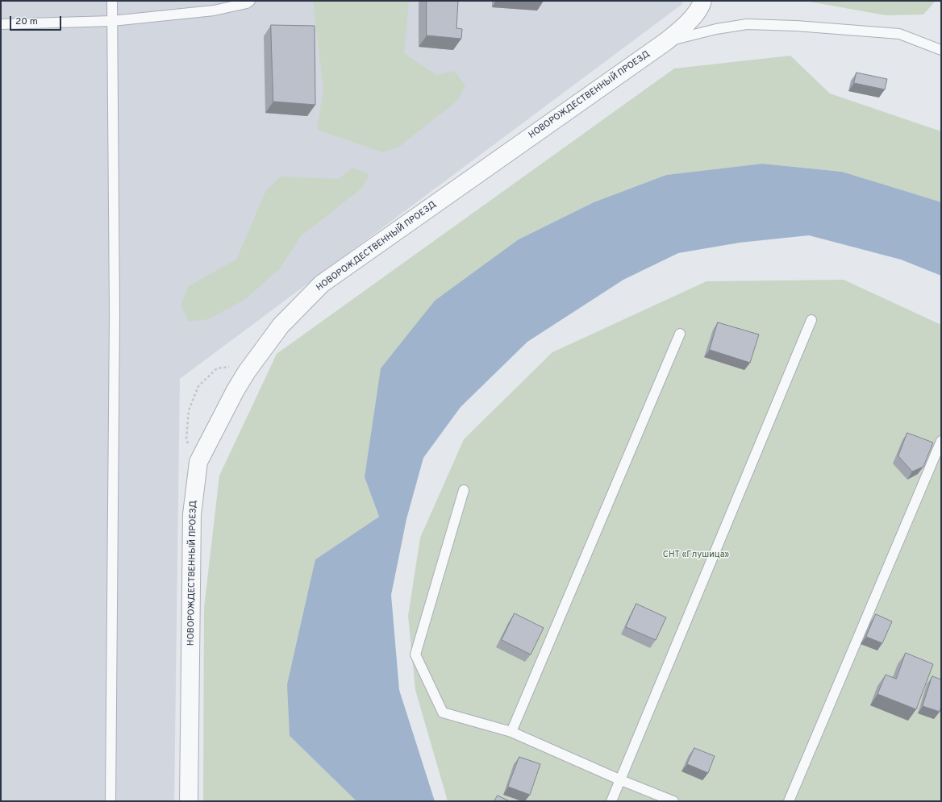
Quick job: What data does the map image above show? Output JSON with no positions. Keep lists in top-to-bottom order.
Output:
{
  "streets": {
    "street": ["НОВОРОЖДЕСТВЕННЫЙ ПРОЕЗД"]
  },
  "parks": ["СНТ «Глушица»"],
  "scale_bar": "20 m"
}
